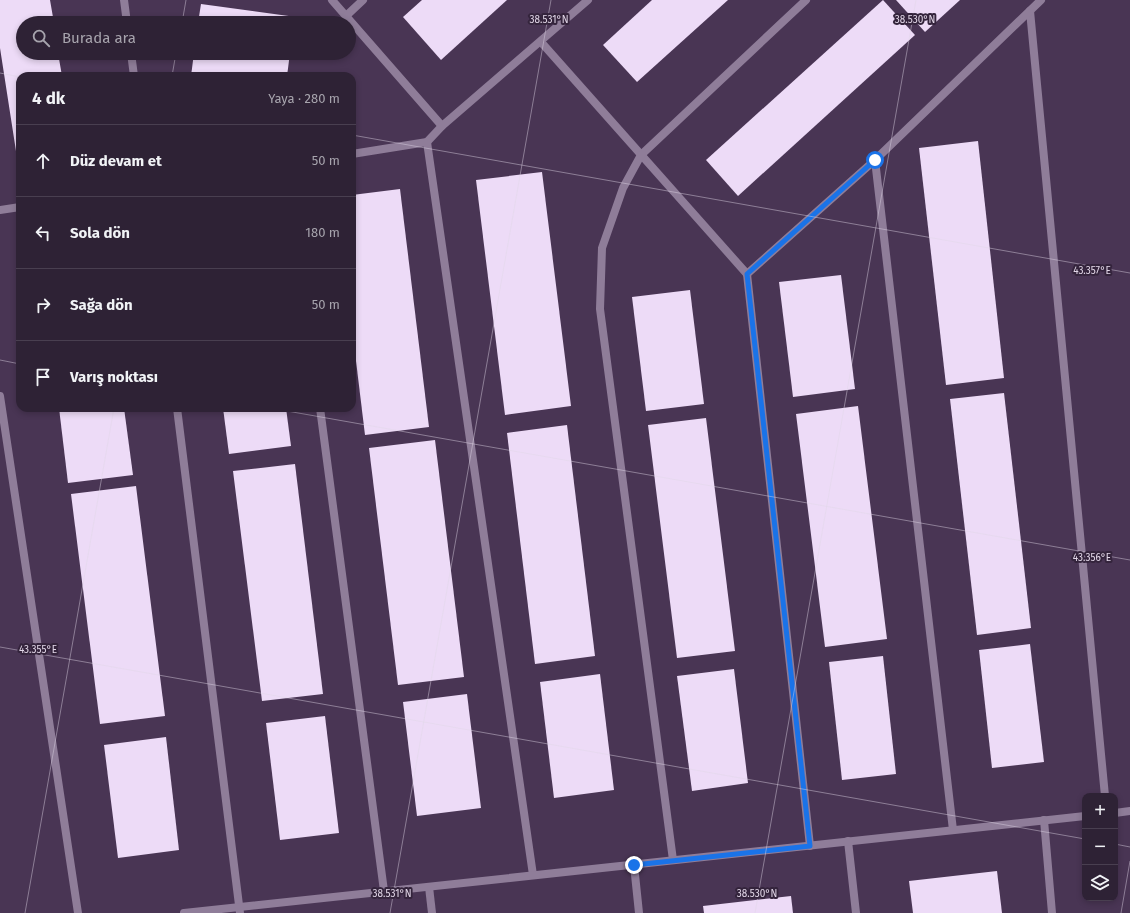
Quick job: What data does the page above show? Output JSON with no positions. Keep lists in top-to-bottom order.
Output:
{
  "page": {
    "search": "Burada ara",
    "heading": ["4 dk", "Yaya · 280 m"],
    "list": [
      ["Düz devam et", "50 m"],
      ["Sola dön", "180 m"],
      ["Sağa dön", "50 m"],
      "Varış noktası"
    ],
    "map_buttons": ["+", "−"]
  },
  "coordinates": [
    "38.531°N",
    "38.530°N",
    "43.357°E",
    "43.356°E",
    "43.355°E"
  ]
}
